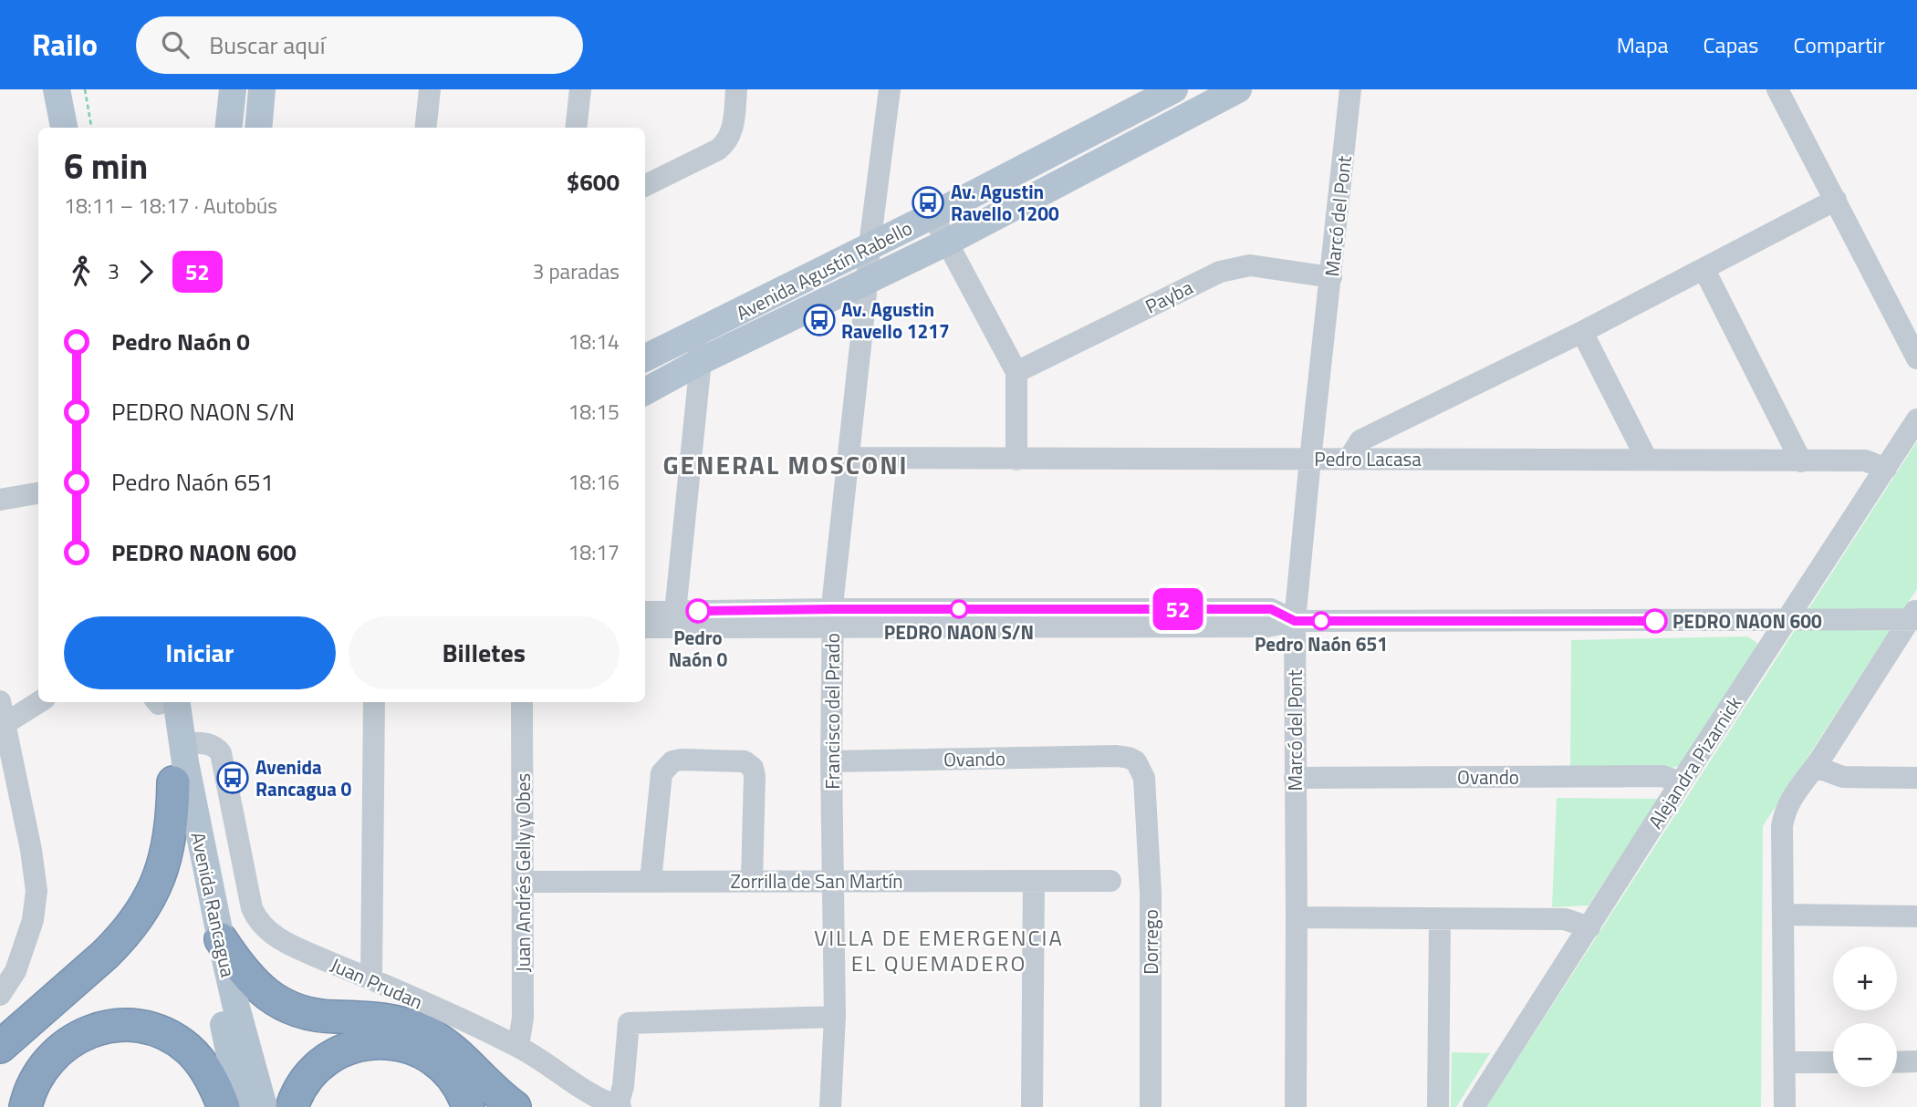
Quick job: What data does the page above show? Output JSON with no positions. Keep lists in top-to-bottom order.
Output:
{
  "streets": {
    "main road": ["Avenida Agustín Rabello", "Avenida Rancagua"],
    "street": [
      "Marcó del Pont",
      "Payba",
      "Pedro Lacasa",
      "Francisco del Prado",
      "Ovando",
      "Alejandra Pizarnick",
      "Juan Andrés Gelly y Obes",
      "Zorrilla de San Martín",
      "Dorrego",
      "Juan Prudan"
    ]
  },
  "crossings": [
    ["Marcó del Pont", "Payba"],
    ["Marcó del Pont", "Pedro Lacasa"],
    ["Marcó del Pont", "Ovando"],
    ["Avenida Agustín Rabello", "Francisco del Prado"],
    ["Pedro Lacasa", "Francisco del Prado"],
    ["Pedro Lacasa", "Alejandra Pizarnick"],
    ["Francisco del Prado", "Ovando"],
    ["Francisco del Prado", "Zorrilla de San Martín"],
    ["Ovando", "Alejandra Pizarnick"],
    ["Ovando", "Dorrego"],
    ["Juan Andrés Gelly y Obes", "Zorrilla de San Martín"],
    ["Juan Andrés Gelly y Obes", "Juan Prudan"],
    ["Avenida Rancagua", "Juan Prudan"]
  ],
  "districts": ["GENERAL MOSCONI", "VILLA DE EMERGENCIA EL QUEMADERO"],
  "places": {
    "bus stop": ["Av. Agustin Ravello 1200", "Av. Agustin Ravello 1217", "Avenida Rancagua 0"],
    "other": [
      "PEDRO NAON S/N",
      "Pedro Naón 0",
      "Pedro Naón 651",
      "PEDRO NAON 600"
    ]
  },
  "lines": ["bus line 52"],
  "page": {
    "header": "Railo",
    "search": "Buscar aquí",
    "nav": ["Mapa", "Capas", "Compartir"],
    "on_map": "52",
    "heading": ["6 min", "18:11 – 18:17 · Autobús", "$600"],
    "legs": ["3", "52", "3 paradas"],
    "list": [
      {
        "name": "Pedro Naón 0",
        "value": "18:14"
      },
      {
        "name": "PEDRO NAON S/N",
        "value": "18:15"
      },
      {
        "name": "Pedro Naón 651",
        "value": "18:16"
      },
      {
        "name": "PEDRO NAON 600",
        "value": "18:17"
      }
    ],
    "buttons": ["Iniciar", "Billetes"],
    "map_buttons": ["+", "−"]
  }
}
